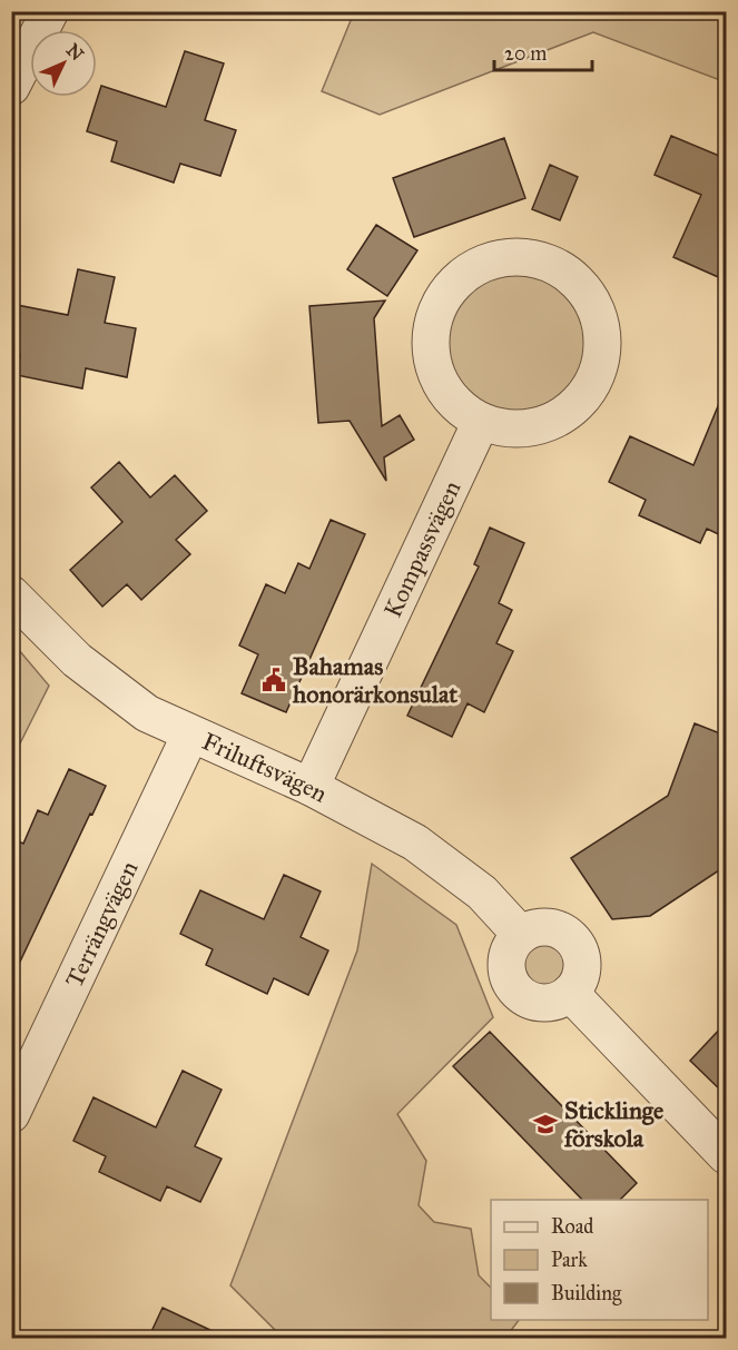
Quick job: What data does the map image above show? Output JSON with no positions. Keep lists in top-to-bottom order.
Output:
{
  "streets": {
    "street": ["Kompassvägen", "Friluftsvägen", "Terrängvägen"]
  },
  "crossings": [
    ["Kompassvägen", "Friluftsvägen"],
    ["Friluftsvägen", "Terrängvägen"]
  ],
  "places": {
    "public building": ["Bahamas honorärkonsulat"],
    "school or university": ["Sticklinge förskola"]
  },
  "legend": ["Road", "Park", "Building"],
  "scale_bar": "20 m",
  "north": "top right"
}
